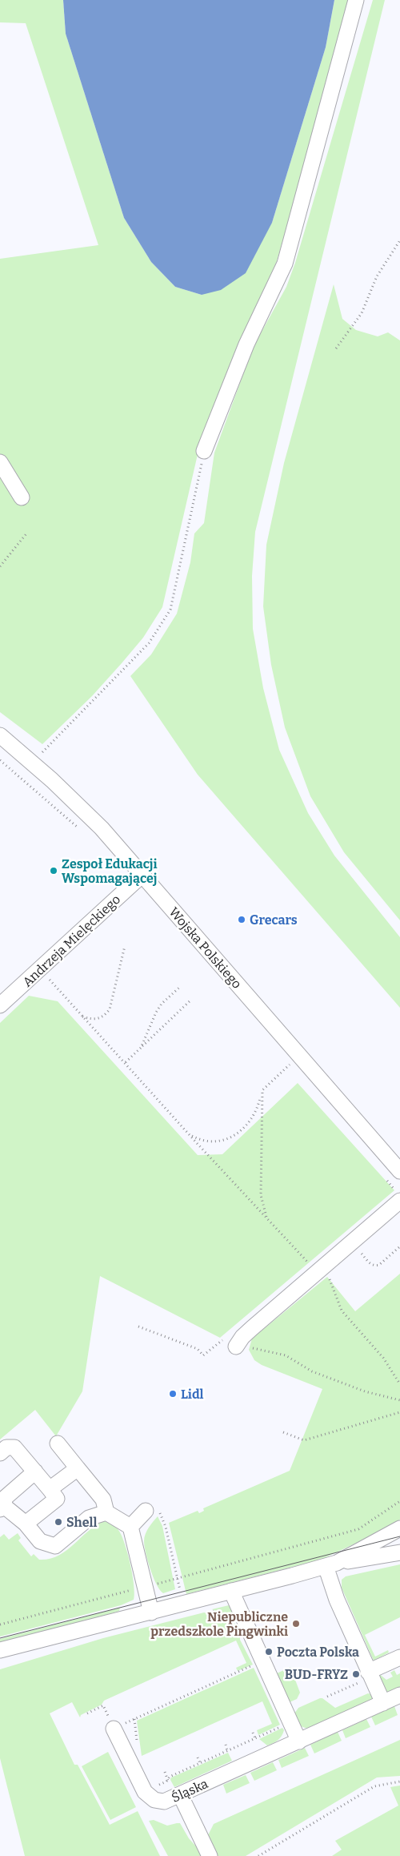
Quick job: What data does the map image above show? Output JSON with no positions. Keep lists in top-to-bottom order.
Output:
{
  "streets": {
    "street": ["Andrzeja Mielęckiego", "Wojska Polskiego", "Śląska"]
  },
  "crossings": [
    ["Andrzeja Mielęckiego", "Wojska Polskiego"]
  ],
  "places": [
    "Zespoł Edukacji Wspomagającej",
    "Grecars",
    "Lidl",
    "Shell",
    "Niepubliczne przedszkole Pingwinki",
    "Poczta Polska",
    "BUD-FRYZ"
  ]
}
